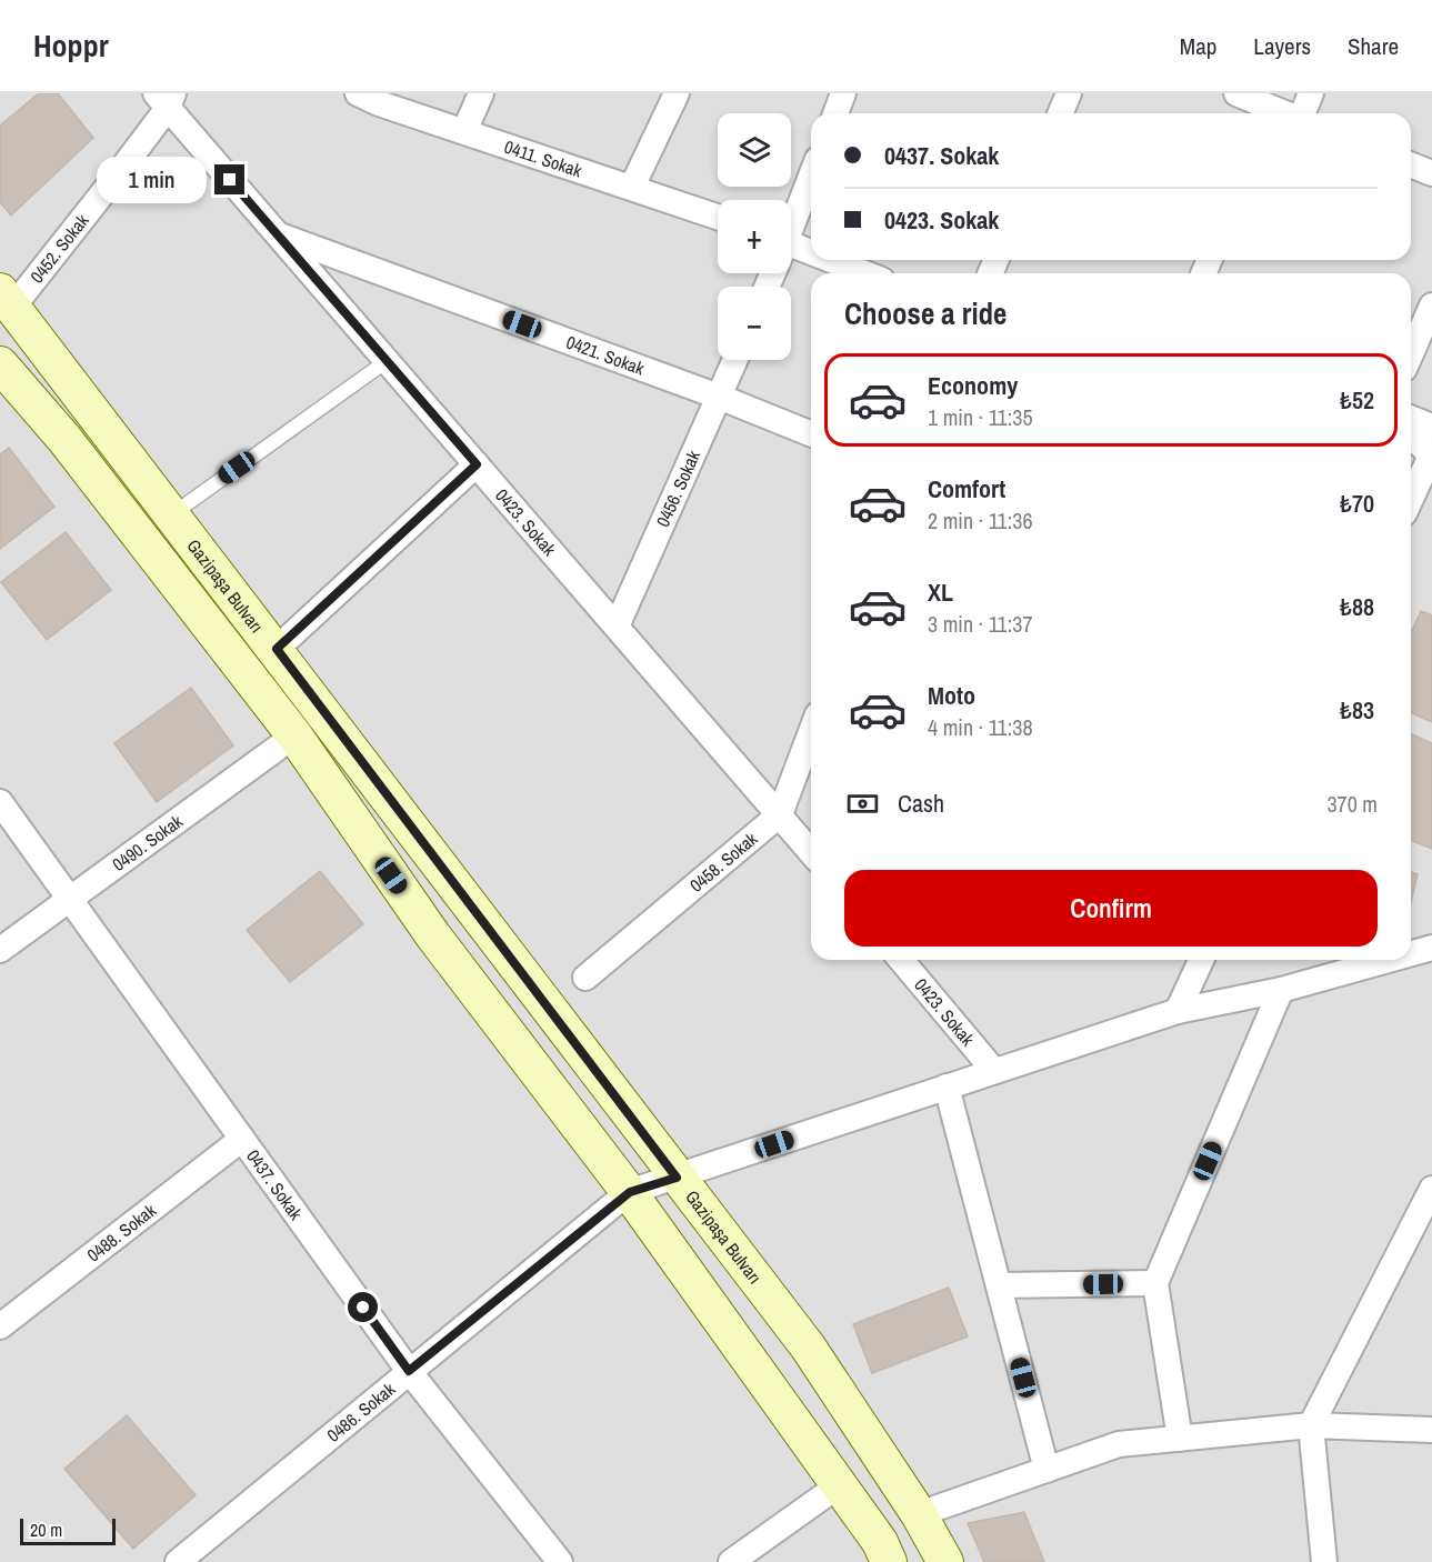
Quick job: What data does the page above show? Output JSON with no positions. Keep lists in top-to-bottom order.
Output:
{
  "streets": {
    "main road": ["Gazipaşa Bulvarı"],
    "street": [
      "0411. Sokak",
      "0452. Sokak",
      "0421. Sokak",
      "0456. Sokak",
      "0423. Sokak",
      "0490. Sokak",
      "0458. Sokak",
      "0437. Sokak",
      "0488. Sokak",
      "0486. Sokak"
    ]
  },
  "crossings": [
    ["0452. Sokak", "0423. Sokak"],
    ["0452. Sokak", "Gazipaşa Bulvarı"],
    ["0421. Sokak", "0456. Sokak"],
    ["0421. Sokak", "0423. Sokak"],
    ["0456. Sokak", "0423. Sokak"],
    ["0423. Sokak", "0458. Sokak"],
    ["0423. Sokak", "0486. Sokak"],
    ["Gazipaşa Bulvarı", "0486. Sokak"],
    ["0490. Sokak", "0437. Sokak"],
    ["0437. Sokak", "0488. Sokak"],
    ["0437. Sokak", "0486. Sokak"]
  ],
  "scale_bar": "20 m",
  "page": {
    "header": "Hoppr",
    "nav": ["Map", "Layers", "Share"],
    "map_buttons": ["+", "−"],
    "banner": ["0437. Sokak", "0423. Sokak"],
    "bubble": "1 min",
    "heading": "Choose a ride",
    "list": [
      {
        "name": "Economy",
        "note": "1 min · 11:35",
        "value": "₺52"
      },
      {
        "name": "Comfort",
        "note": "2 min · 11:36",
        "value": "₺70"
      },
      {
        "name": "XL",
        "note": "3 min · 11:37",
        "value": "₺88"
      },
      {
        "name": "Moto",
        "note": "4 min · 11:38",
        "value": "₺83"
      }
    ],
    "pay": ["Cash", "370 m"],
    "buttons": "Confirm",
    "scale": "20 m"
  }
}
